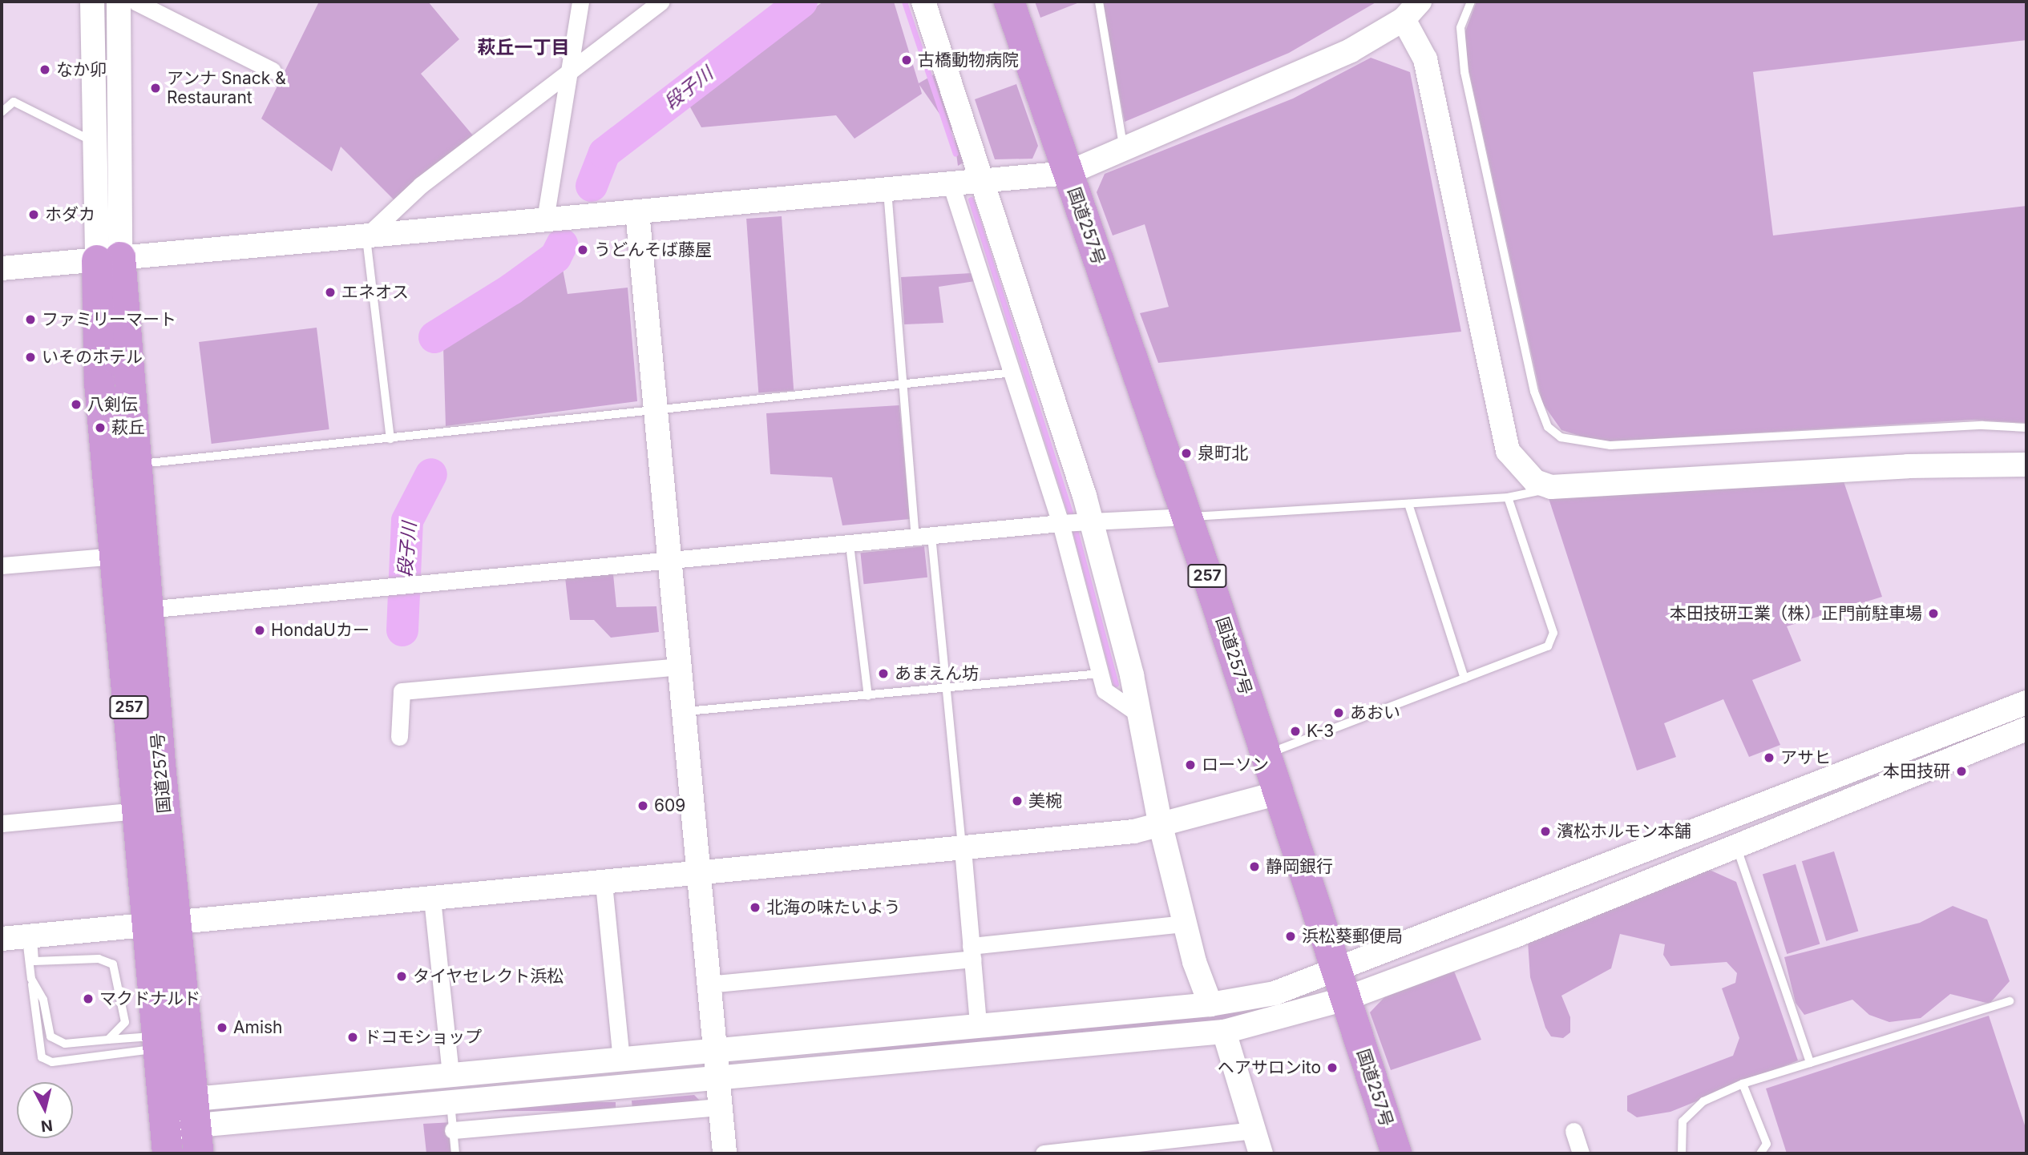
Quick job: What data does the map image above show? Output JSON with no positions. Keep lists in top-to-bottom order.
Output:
{
  "streets": {
    "highway": ["国道257号", "257"]
  },
  "districts": ["萩丘一丁目"],
  "water": ["段子川"],
  "places": [
    "古橋動物病院",
    "なか卯",
    "アンナ Snack & Restaurant",
    "ホダカ",
    "うどんそば藤屋",
    "エネオス",
    "ファミリーマート",
    "いそのホテル",
    "八剣伝",
    "萩丘",
    "泉町北",
    "本田技研工業（株）正門前駐車場",
    "HondaUカー",
    "あまえん坊",
    "あおい",
    "K-3",
    "アサヒ",
    "ローソン",
    "本田技研",
    "美椀",
    "609",
    "濱松ホルモン本舗",
    "静岡銀行",
    "北海の味たいよう",
    "浜松葵郵便局",
    "タイヤセレクト浜松",
    "マクドナルド",
    "Amish",
    "ドコモショップ",
    "ヘアサロンito"
  ],
  "north": "bottom"
}
